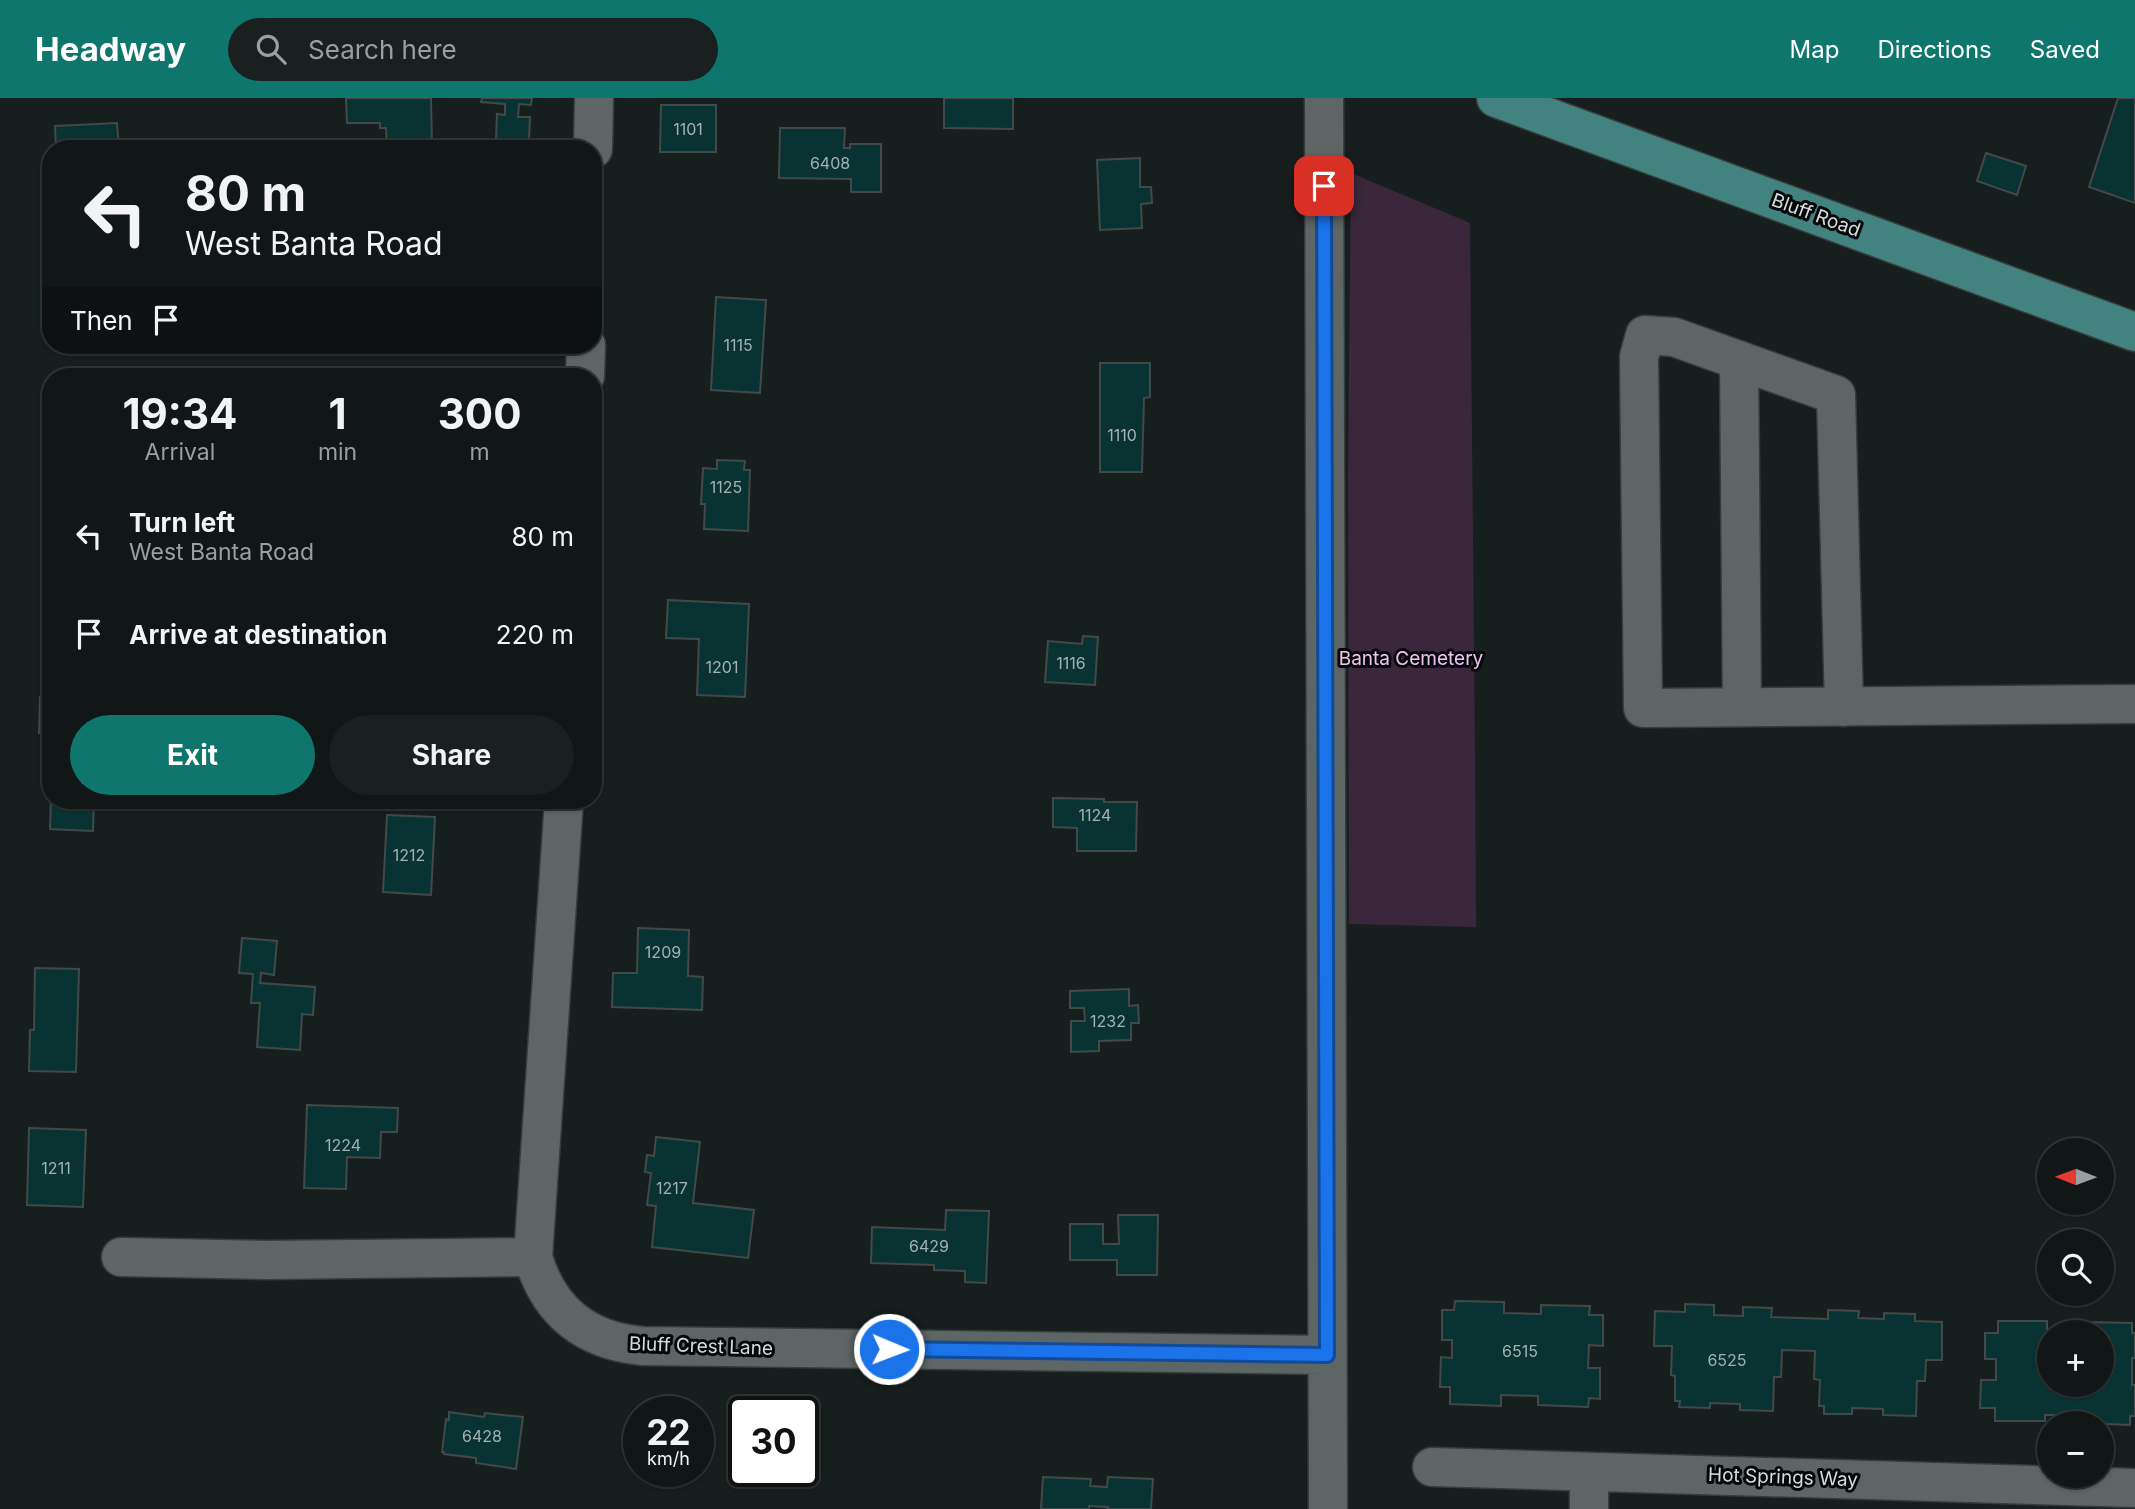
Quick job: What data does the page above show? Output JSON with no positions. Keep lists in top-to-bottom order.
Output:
{
  "streets": {
    "main road": ["Bluff Road"],
    "street": ["Bluff Crest Lane", "Hot Springs Way"]
  },
  "parks": ["Banta Cemetery"],
  "house_numbers": [
    "1101",
    "6408",
    "1115",
    "1110",
    "1125",
    "1116",
    "1201",
    "1124",
    "1212",
    "1209",
    "1232",
    "1224",
    "1211",
    "1217",
    "6429",
    "6515",
    "6525",
    "6428"
  ],
  "north": "left",
  "page": {
    "header": "Headway",
    "search": "Search here",
    "nav": ["Map", "Directions", "Saved"],
    "turn": ["80 m", "West Banta Road"],
    "then": "Then",
    "eta": [
      "19:34",
      "Arrival",
      "1",
      "min",
      "300",
      "m"
    ],
    "list": [
      {
        "name": "Turn left",
        "note": "West Banta Road",
        "value": "80 m"
      },
      {
        "name": "Arrive at destination",
        "value": "220 m"
      }
    ],
    "buttons": ["Exit", "Share"],
    "map_buttons": ["+", "−"],
    "speed": "22 km/h",
    "limit": "30"
  }
}
